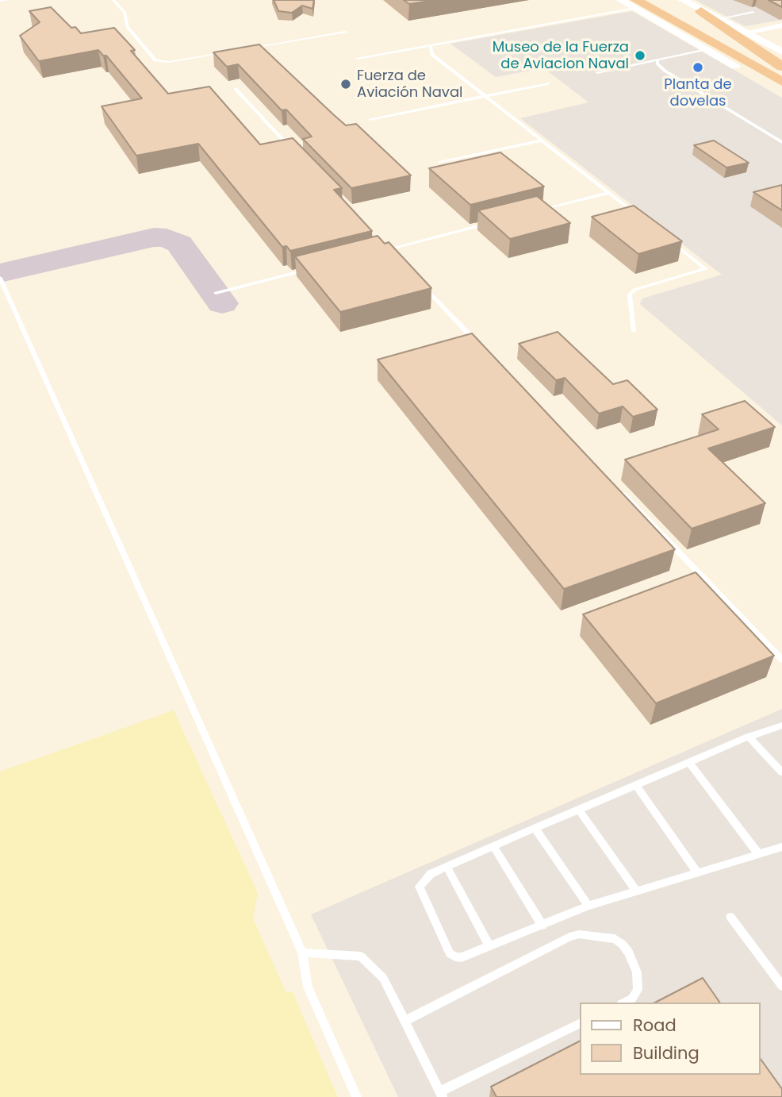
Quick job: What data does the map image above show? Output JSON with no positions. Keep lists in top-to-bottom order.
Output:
{
  "places": ["Museo de la Fuerza de Aviacion Naval", "Planta de dovelas", "Fuerza de Aviación Naval"],
  "legend": ["Road", "Building"]
}
